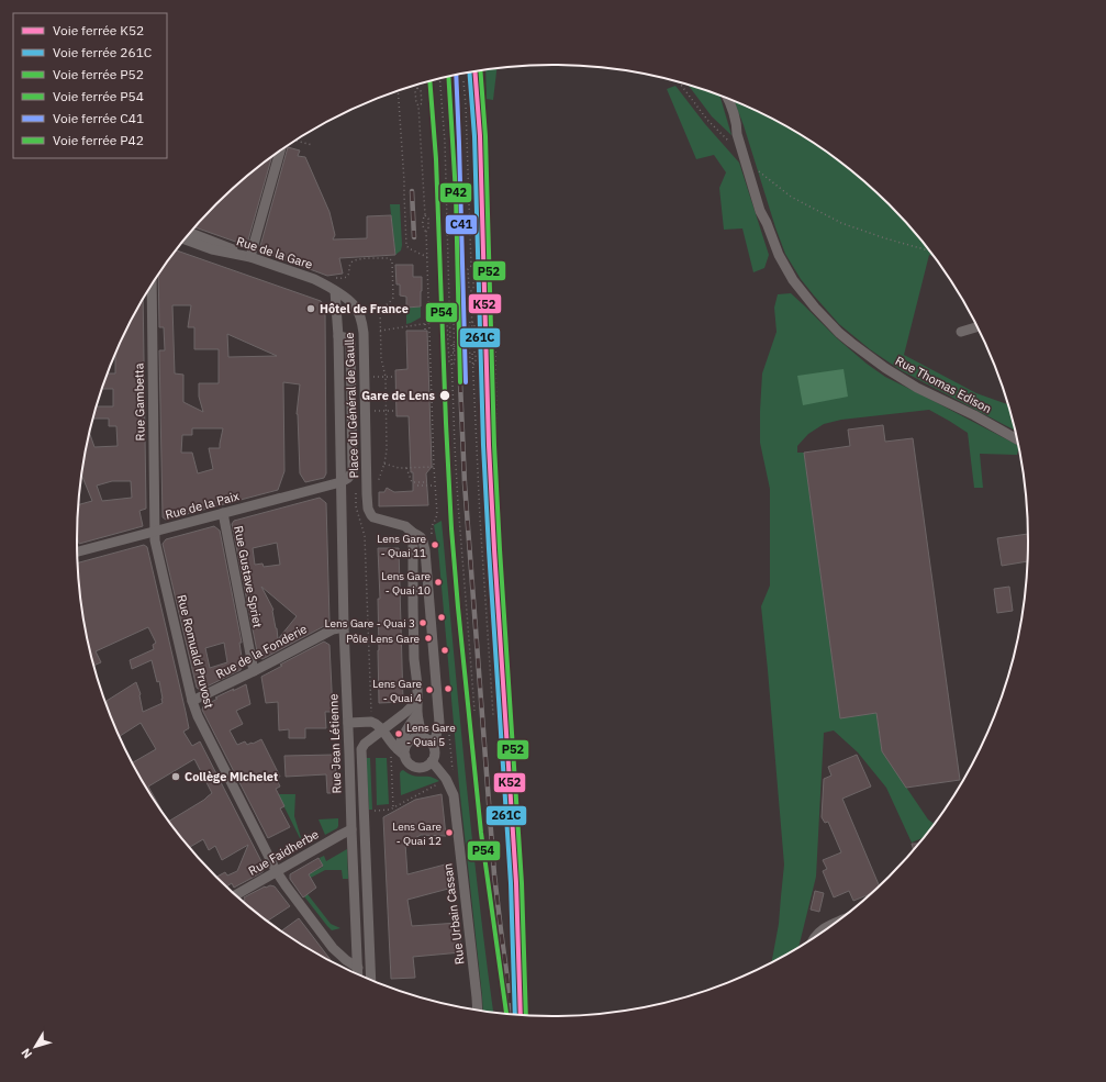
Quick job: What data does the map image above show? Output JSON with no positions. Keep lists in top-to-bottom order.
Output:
{
  "streets": {
    "street": [
      "Rue de la Gare",
      "Rue Thomas Edison",
      "Rue Gambetta",
      "Place du Général de Gaulle",
      "Rue de la Paix",
      "Rue Gustave Spriet",
      "Rue Romuald Pruvost",
      "Rue de la Fonderie",
      "Rue Jean Létienne",
      "Rue Faidherbe",
      "Rue Urbain Cassan"
    ]
  },
  "crossings": [
    ["Rue de la Gare", "Place du Général de Gaulle"],
    ["Rue Gambetta", "Rue de la Paix"],
    ["Rue Gambetta", "Rue Romuald Pruvost"],
    ["Place du Général de Gaulle", "Rue de la Paix"],
    ["Place du Général de Gaulle", "Rue Jean Létienne"],
    ["Rue de la Paix", "Rue Gustave Spriet"],
    ["Rue de la Paix", "Rue Romuald Pruvost"],
    ["Rue Gustave Spriet", "Rue de la Fonderie"],
    ["Rue Romuald Pruvost", "Rue de la Fonderie"],
    ["Rue Romuald Pruvost", "Rue Jean Létienne"],
    ["Rue Romuald Pruvost", "Rue Faidherbe"],
    ["Rue de la Fonderie", "Rue Jean Létienne"],
    ["Rue Jean Létienne", "Rue Faidherbe"]
  ],
  "places": [
    "Hôtel de France",
    "Gare de Lens",
    "Lens Gare - Quai 11",
    "Lens Gare - Quai 10",
    "Lens Gare - Quai 3",
    "Pôle Lens Gare",
    "Lens Gare - Quai 4",
    "Lens Gare - Quai 5",
    "Collège Michelet",
    "Lens Gare - Quai 12"
  ],
  "lines": [
    "rail line P52",
    "rail line K52",
    "rail line 261C",
    "rail line C41",
    "rail line P42",
    "rail line P54"
  ],
  "legend": [
    "Voie ferrée K52",
    "Voie ferrée 261C",
    "Voie ferrée P52",
    "Voie ferrée P54",
    "Voie ferrée C41",
    "Voie ferrée P42"
  ],
  "north": "bottom left"
}
